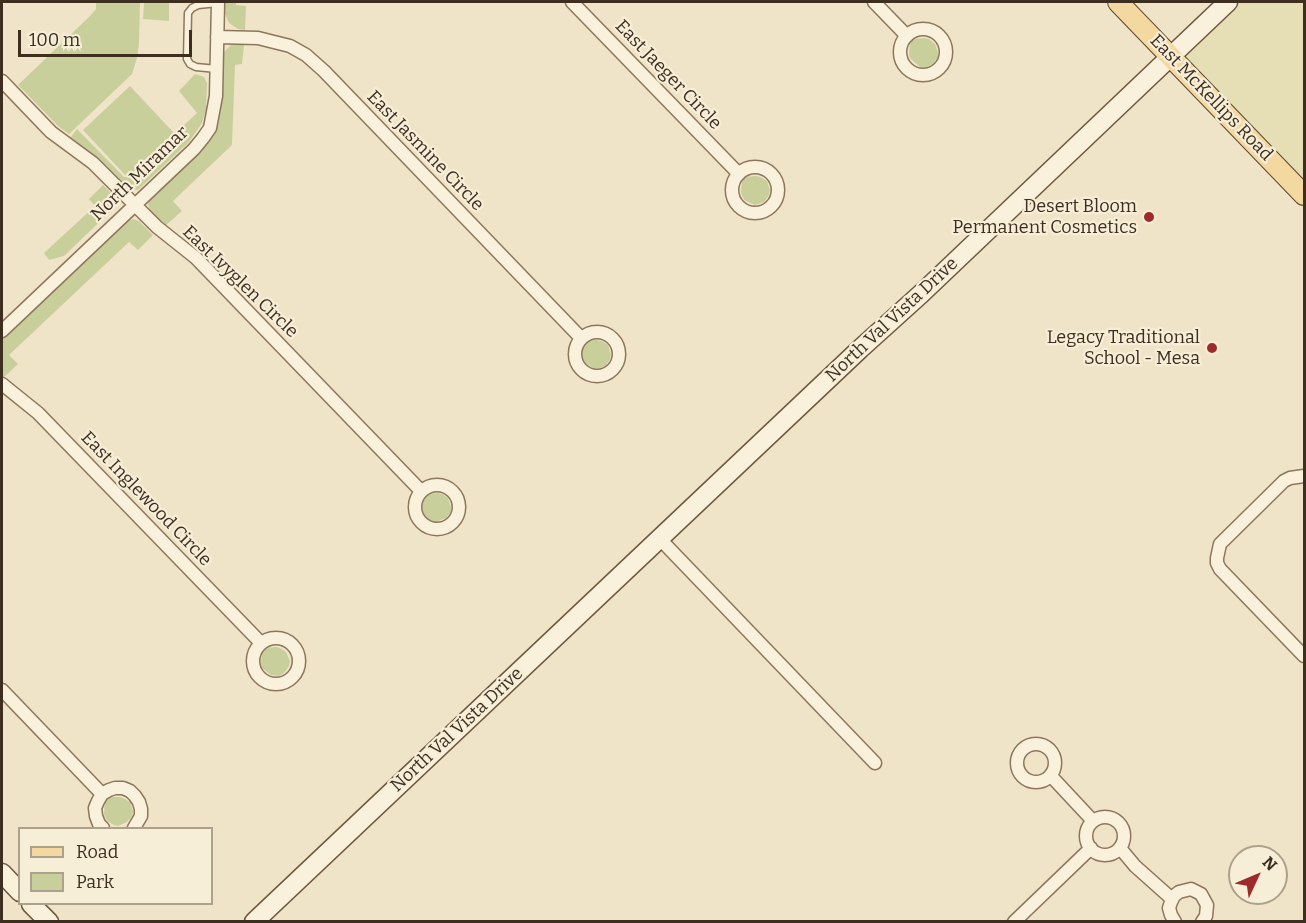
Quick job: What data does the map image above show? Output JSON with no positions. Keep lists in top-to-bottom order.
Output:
{
  "streets": {
    "main road": ["East McKellips Road", "North Val Vista Drive"],
    "street": [
      "East Jaeger Circle",
      "East Jasmine Circle",
      "North Miramar",
      "East Ivyglen Circle",
      "East Inglewood Circle"
    ]
  },
  "crossings": [
    ["East McKellips Road", "North Val Vista Drive"],
    ["East Jasmine Circle", "North Miramar"],
    ["North Miramar", "East Ivyglen Circle"]
  ],
  "places": ["Desert Bloom Permanent Cosmetics", "Legacy Traditional School - Mesa"],
  "legend": ["Road", "Park"],
  "scale_bar": "100 m",
  "north": "top right"
}
